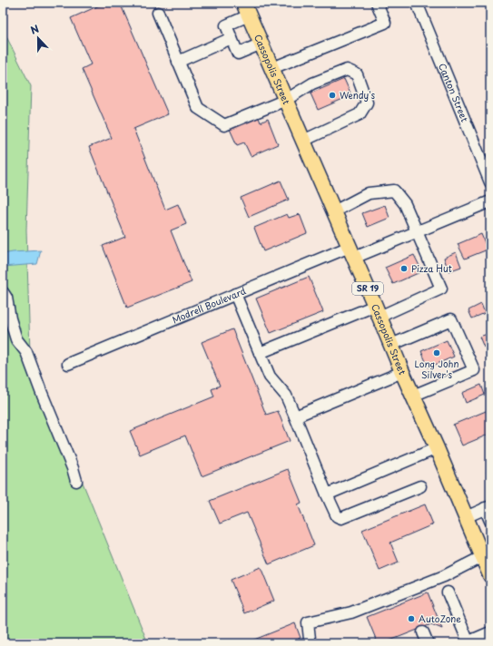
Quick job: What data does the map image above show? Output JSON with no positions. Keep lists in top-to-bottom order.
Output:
{
  "streets": {
    "main road": ["Cassopolis Street", "SR 19"],
    "street": ["Canton Street", "Modrell Boulevard"]
  },
  "crossings": [
    ["Cassopolis Street", "Modrell Boulevard"]
  ],
  "places": [
    "Wendy's",
    "Pizza Hut",
    "Long John Silver's",
    "AutoZone"
  ],
  "north": "top"
}
